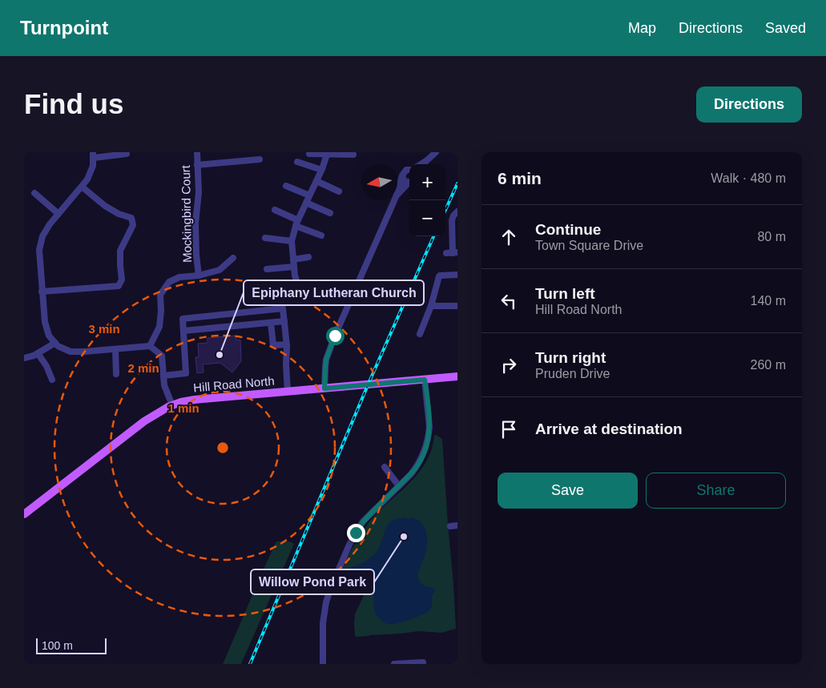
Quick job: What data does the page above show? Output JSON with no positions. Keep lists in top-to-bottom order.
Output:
{
  "streets": {
    "main road": ["Hill Road North"],
    "street": ["Mockingbird Court"]
  },
  "places": ["Epiphany Lutheran Church", "Willow Pond Park"],
  "scale_bar": "100 m",
  "north": "left",
  "page": {
    "header": "Turnpoint",
    "nav": ["Map", "Directions", "Saved"],
    "buttons": [
      "Directions",
      ["Save", "Share"]
    ],
    "title": "Find us",
    "heading": ["6 min", "Walk · 480 m"],
    "map_buttons": ["+", "−"],
    "list": [
      ["Continue", "Town Square Drive", "80 m"],
      ["Turn left", "Hill Road North", "140 m"],
      ["Turn right", "Pruden Drive", "260 m"],
      "Arrive at destination"
    ],
    "scale": "100 m"
  },
  "rings": ["3 min", "2 min", "1 min"]
}
